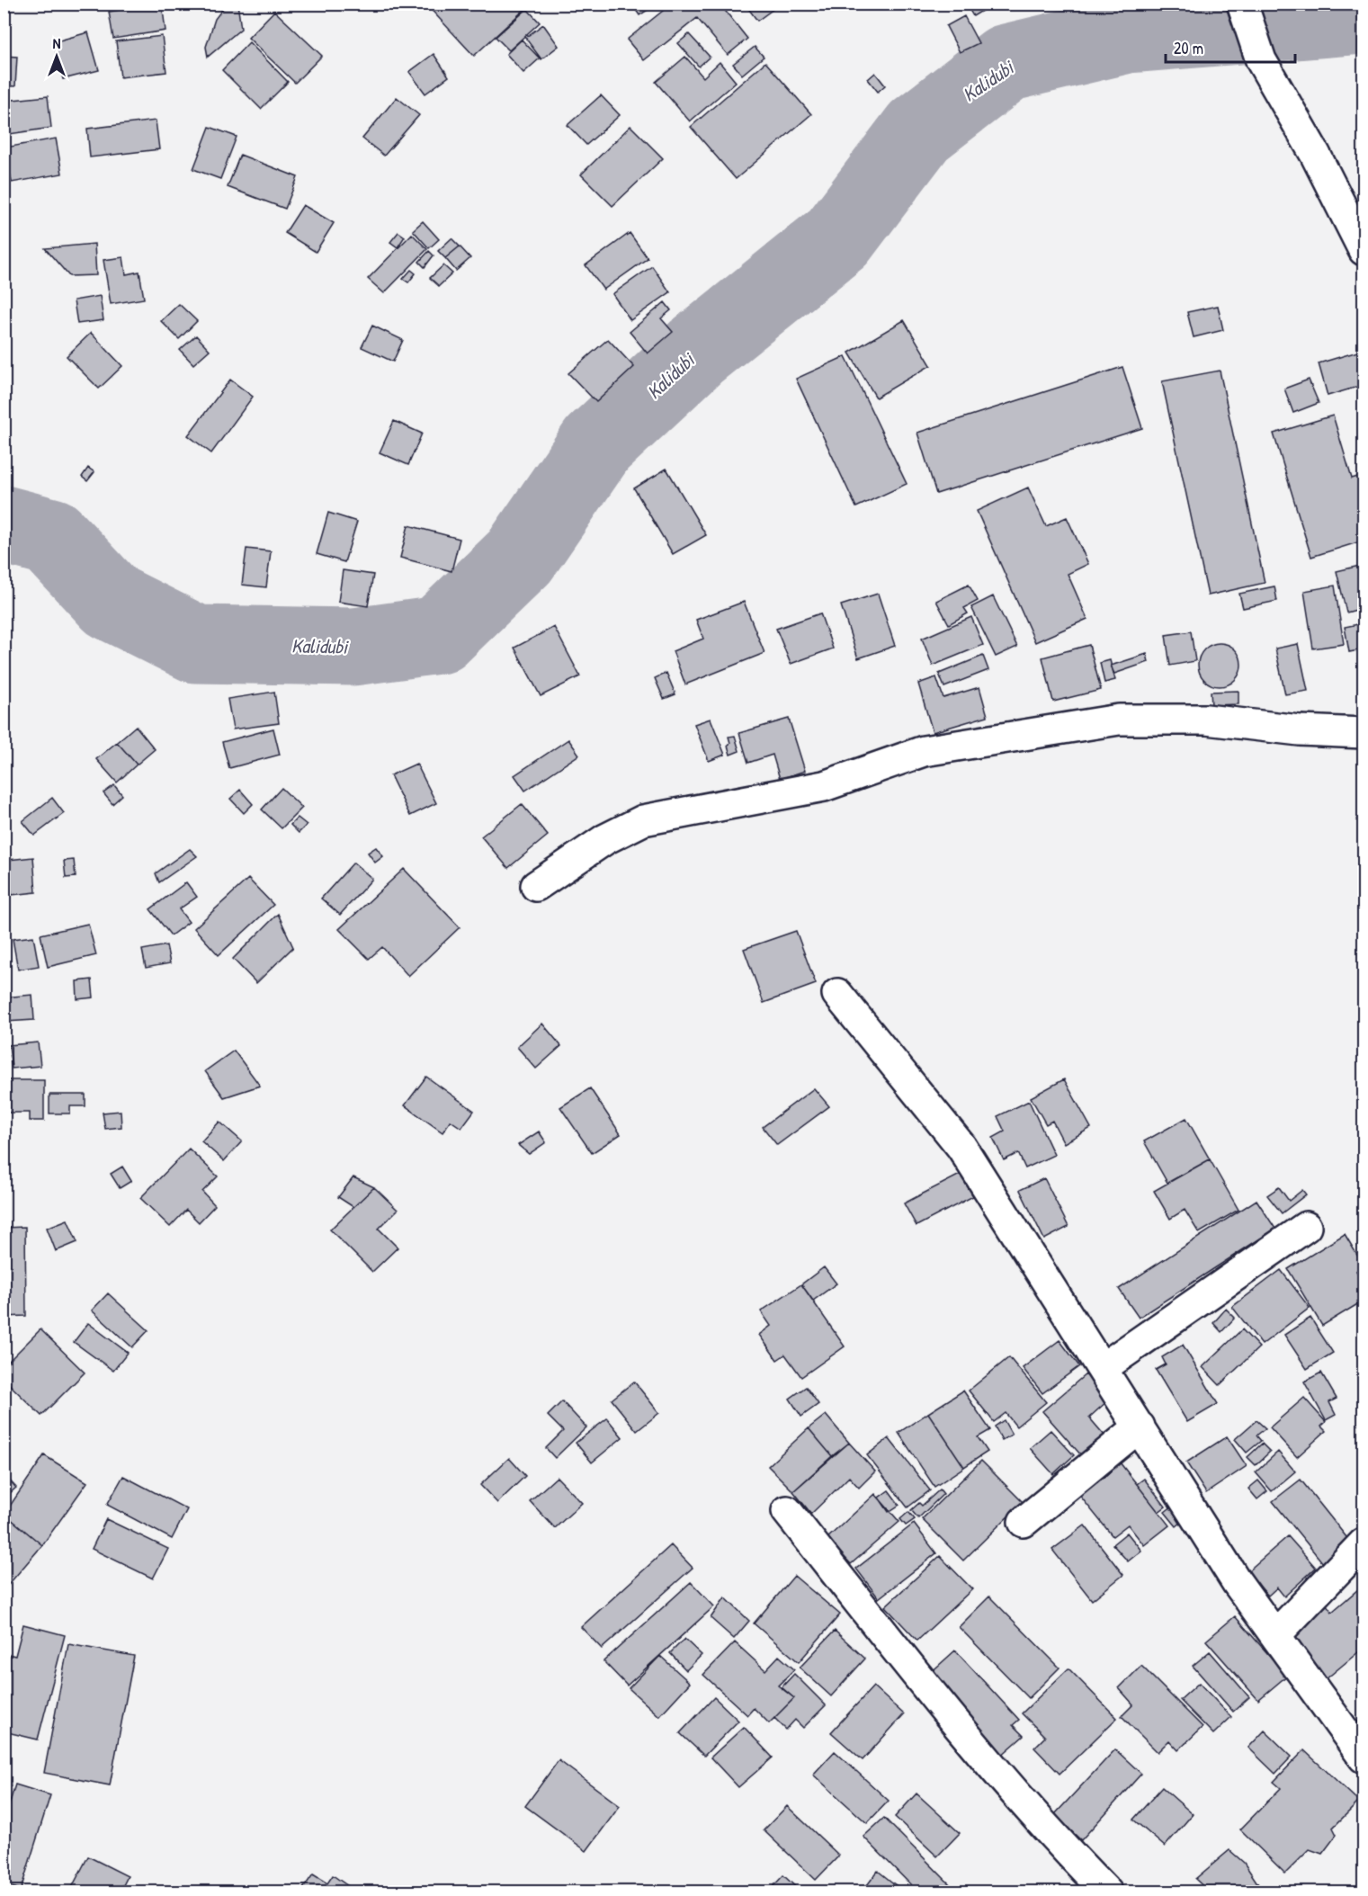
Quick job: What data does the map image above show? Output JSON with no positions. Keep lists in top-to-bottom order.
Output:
{
  "water": ["Kalidubi"],
  "scale_bar": "20 m",
  "north": "top"
}
